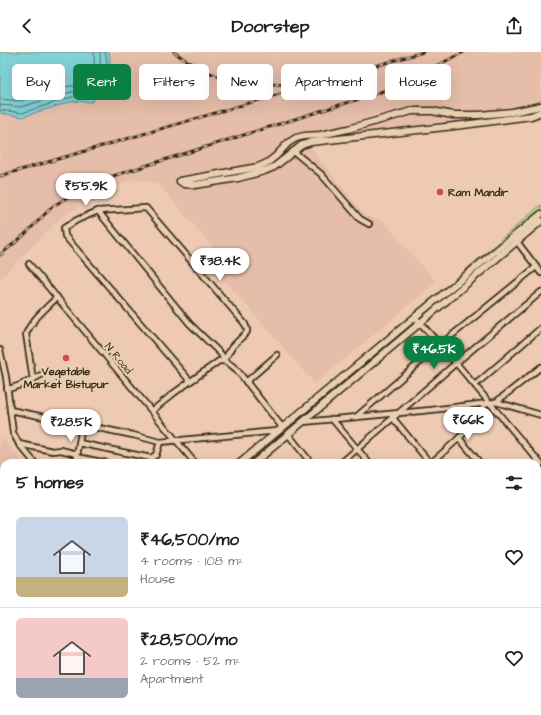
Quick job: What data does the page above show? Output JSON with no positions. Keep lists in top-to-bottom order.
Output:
{
  "streets": {
    "street": ["N Road"]
  },
  "places": ["Ram Mandir", "Vegetable Market Bistupur"],
  "page": {
    "header": "Doorstep",
    "chip": [
      "Buy",
      "Rent",
      "Filters",
      "New",
      "Apartment",
      "House"
    ],
    "price": [
      "₹55.9K",
      "₹38.4K",
      "₹46.5K",
      "₹66K",
      "₹28.5K"
    ],
    "heading": "5 homes",
    "list": [
      {
        "name": "₹46,500/mo",
        "note": "4 rooms · 108 m² · House"
      },
      {
        "name": "₹28,500/mo",
        "note": "2 rooms · 52 m² · Apartment"
      }
    ]
  }
}
